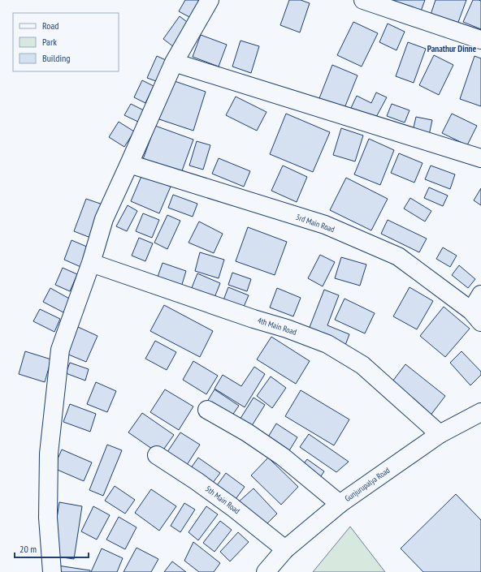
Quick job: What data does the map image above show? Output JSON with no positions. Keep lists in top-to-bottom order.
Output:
{
  "streets": {
    "street": [
      "3rd Main Road",
      "4th Main Road",
      "Gunjurupalya Road",
      "5th Main Road"
    ]
  },
  "crossings": [
    ["4th Main Road", "Gunjurupalya Road"],
    ["Gunjurupalya Road", "5th Main Road"]
  ],
  "districts": ["Panathur Dinne"],
  "legend": ["Road", "Park", "Building"],
  "scale_bar": "20 m"
}
